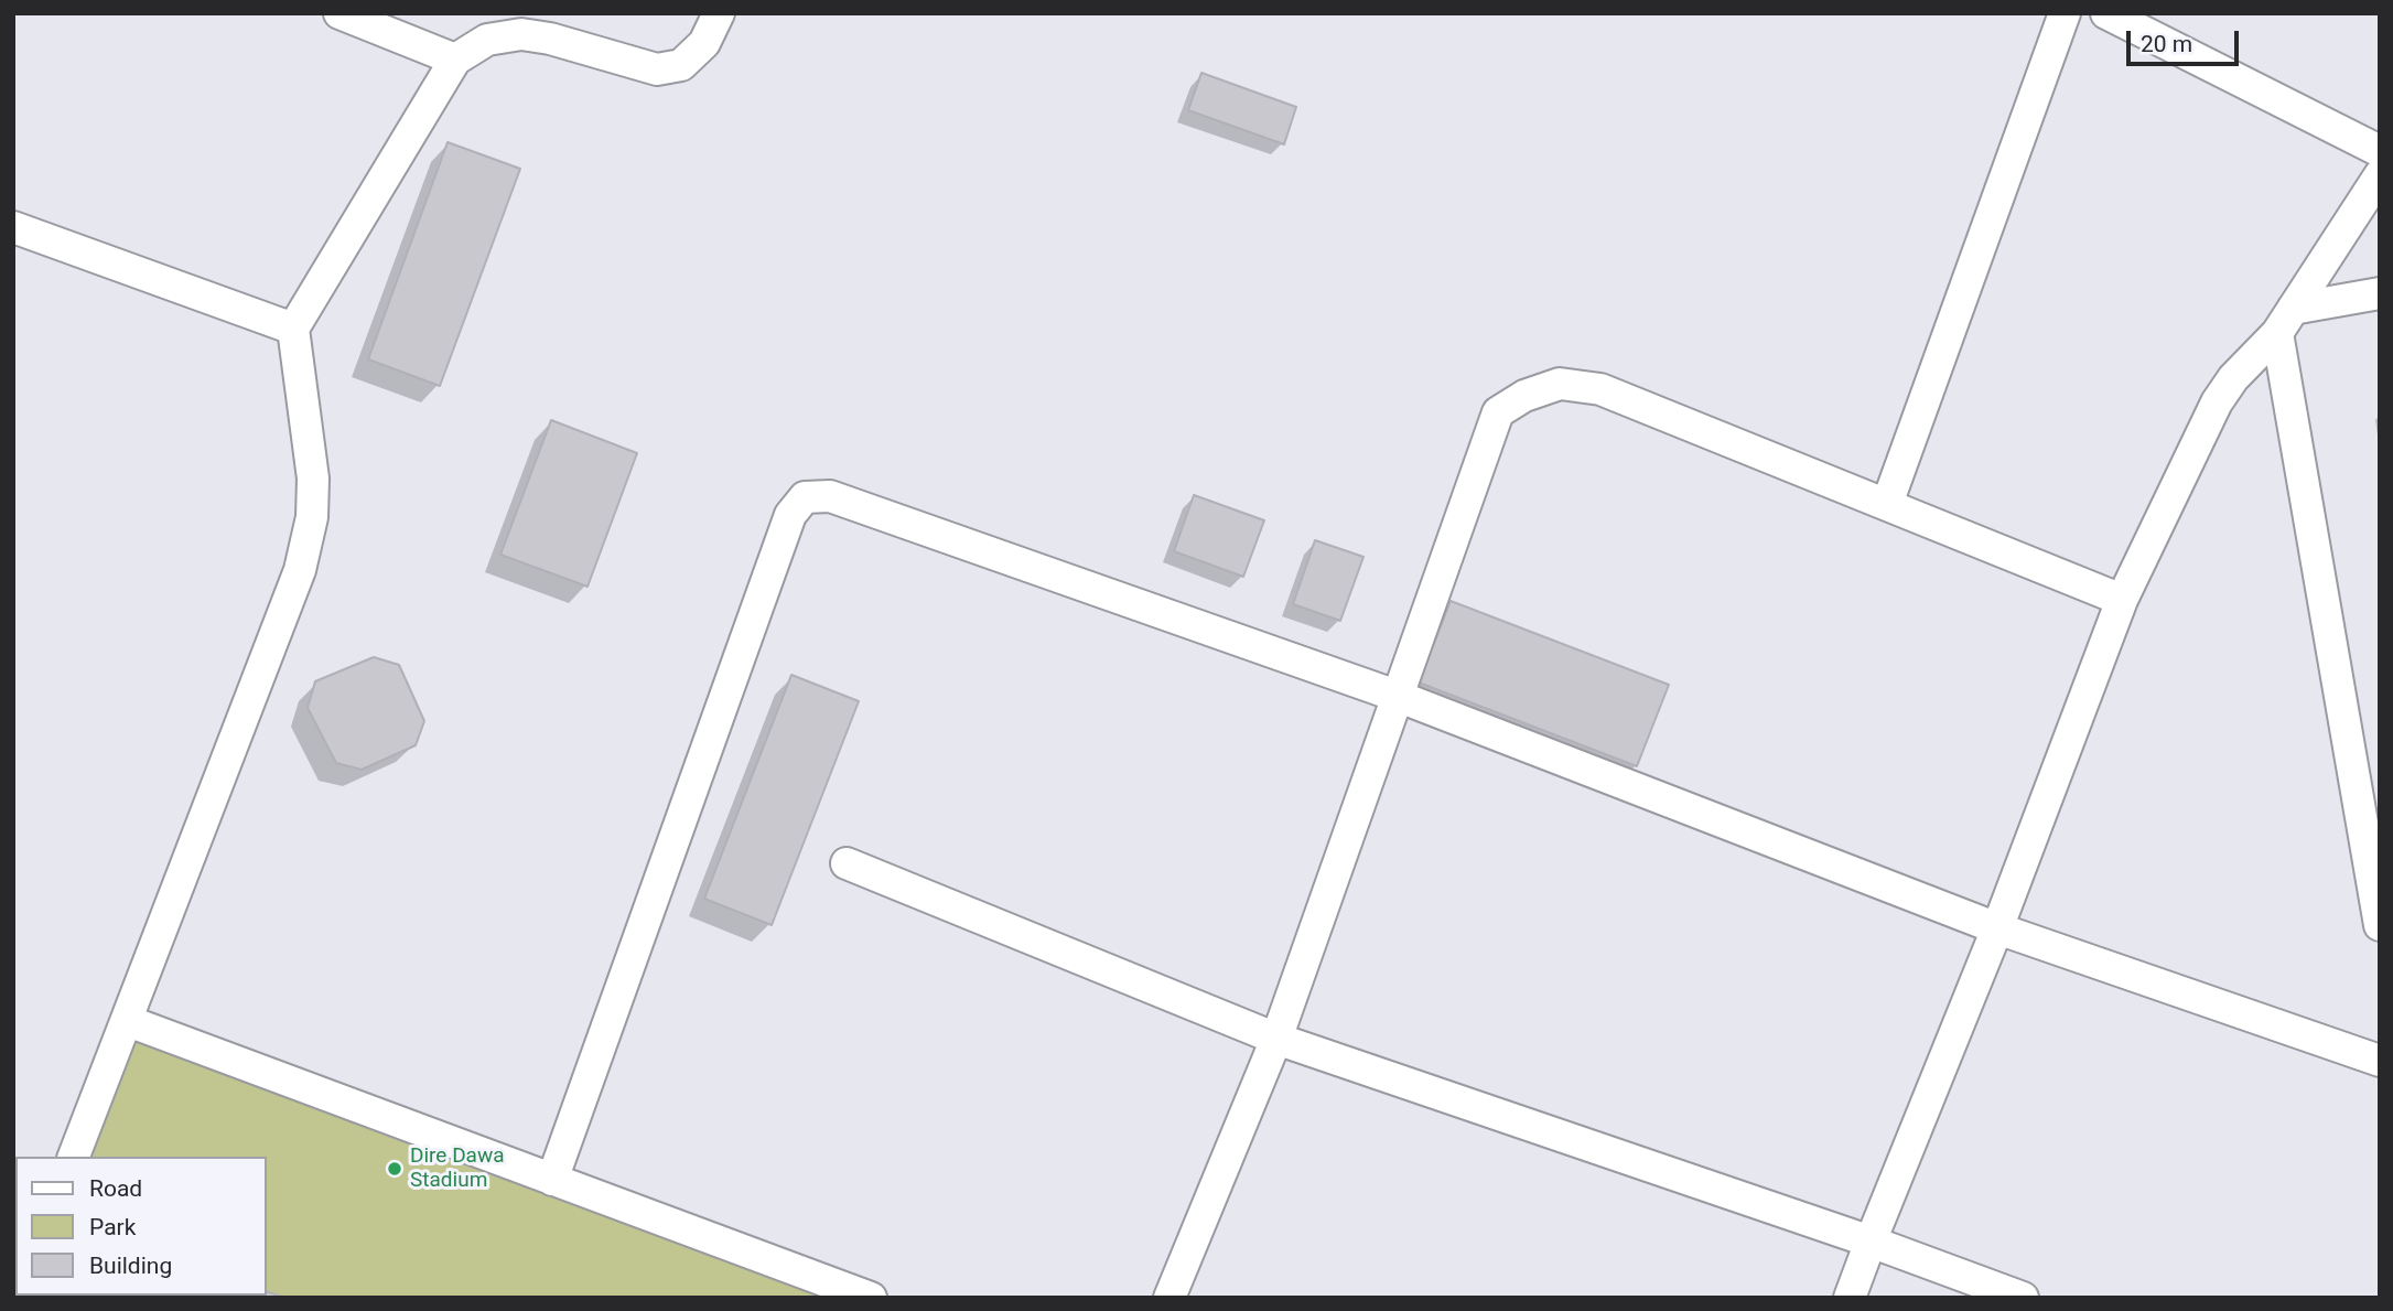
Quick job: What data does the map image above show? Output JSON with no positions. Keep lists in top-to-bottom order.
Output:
{
  "places": ["Dire Dawa Stadium"],
  "legend": ["Road", "Park", "Building"],
  "scale_bar": "20 m"
}
